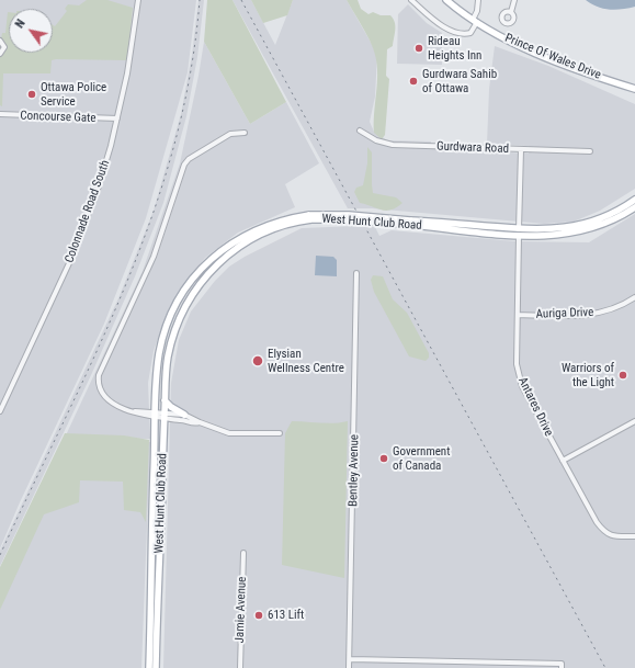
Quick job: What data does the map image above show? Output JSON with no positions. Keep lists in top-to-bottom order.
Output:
{
  "streets": {
    "main road": ["Prince Of Wales Drive", "West Hunt Club Road"],
    "street": [
      "Concourse Gate",
      "Gurdwara Road",
      "Colonnade Road South",
      "Auriga Drive",
      "Antares Drive",
      "Bentley Avenue",
      "Jamie Avenue"
    ]
  },
  "crossings": [
    ["Concourse Gate", "Colonnade Road South"],
    ["Gurdwara Road", "Antares Drive"],
    ["West Hunt Club Road", "Antares Drive"],
    ["Auriga Drive", "Antares Drive"]
  ],
  "places": [
    "Rideau Heights Inn",
    "Gurdwara Sahib of Ottawa",
    "Ottawa Police Service",
    "Elysian Wellness Centre",
    "Warriors of the Light",
    "Government of Canada",
    "613 Lift"
  ],
  "north": "top left"
}
